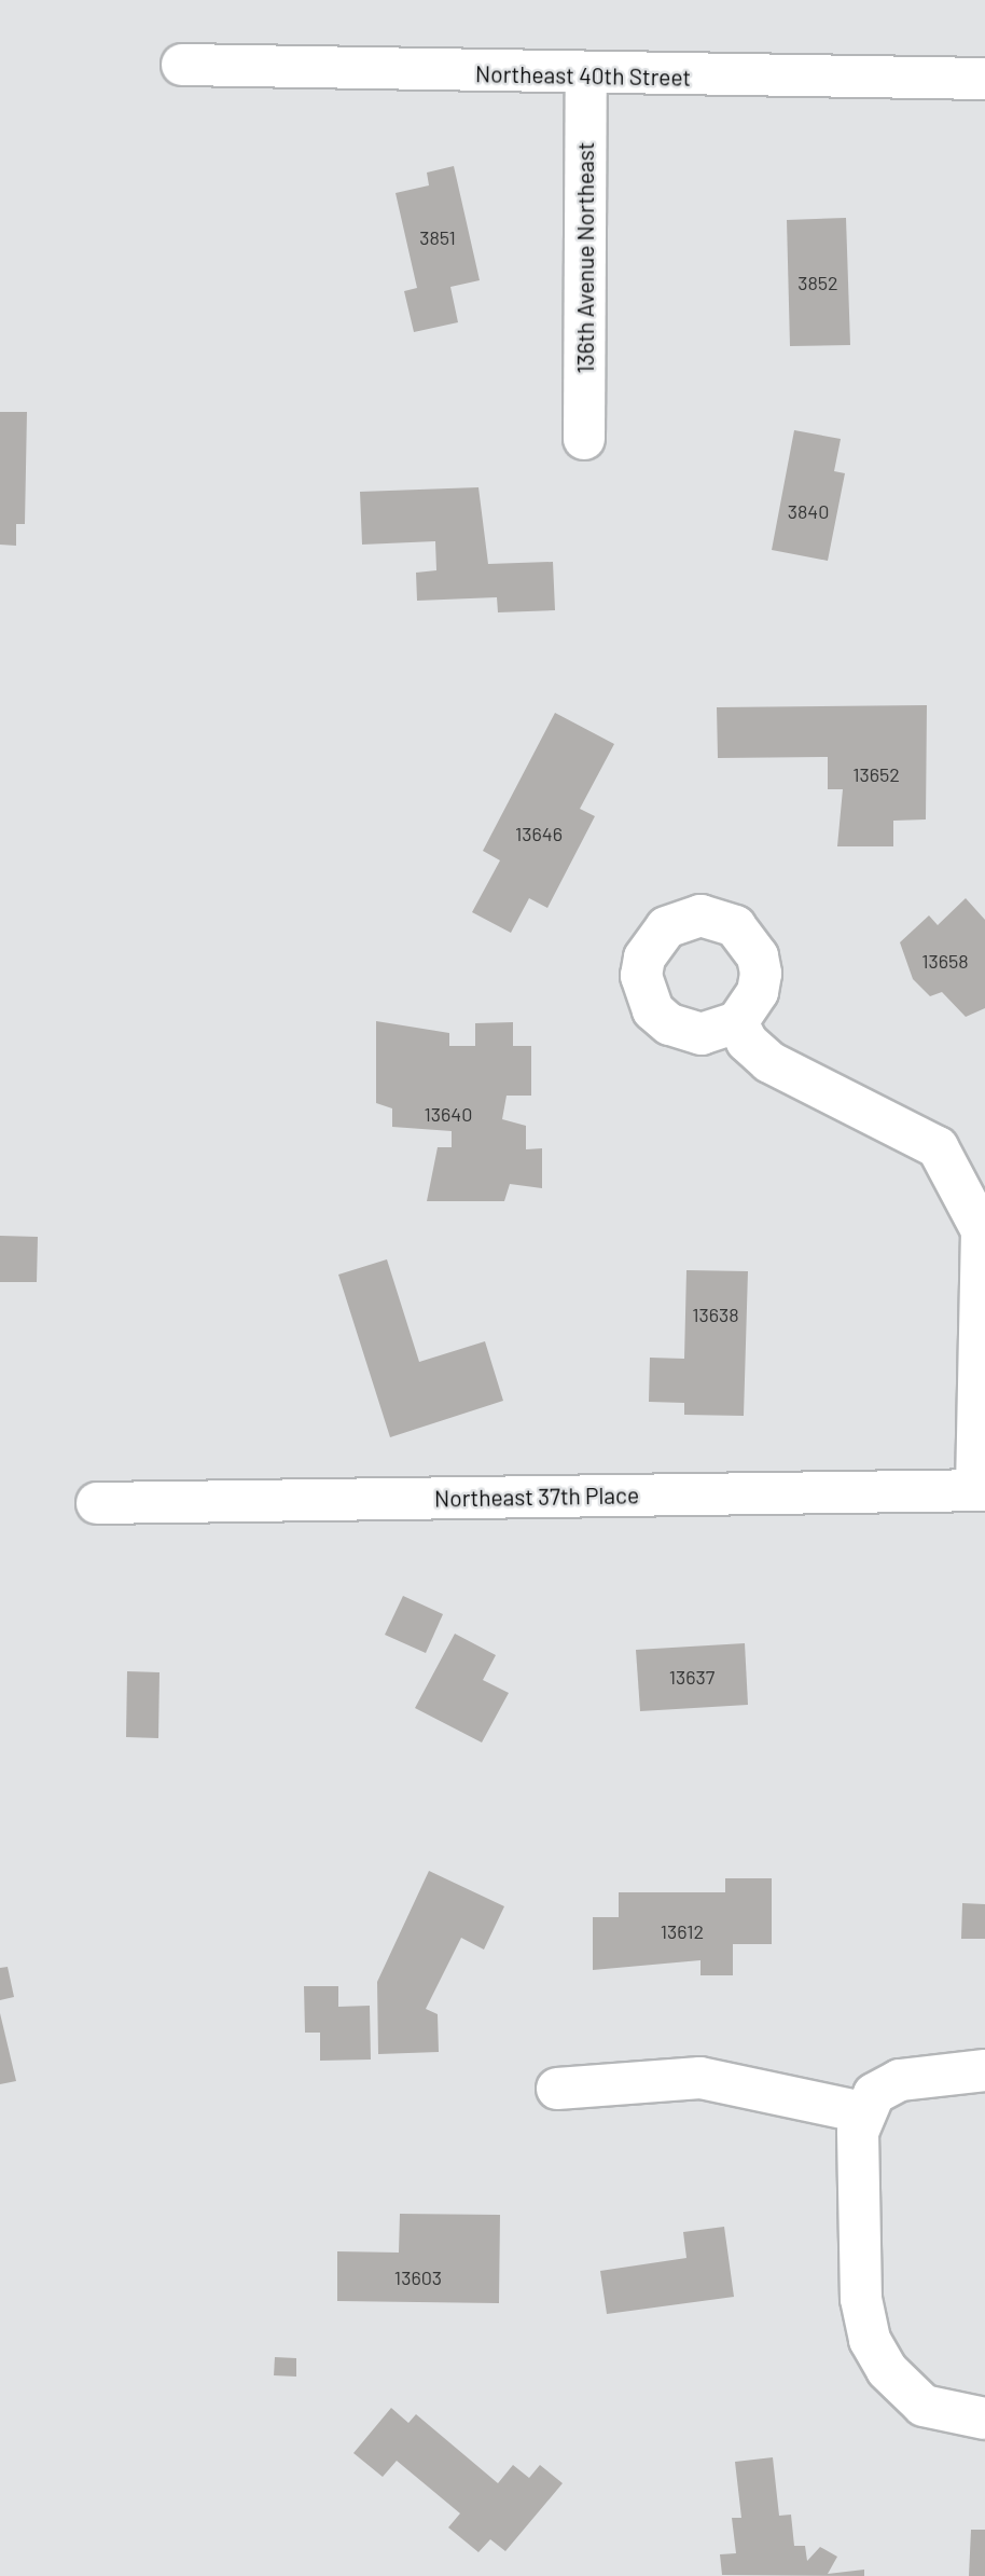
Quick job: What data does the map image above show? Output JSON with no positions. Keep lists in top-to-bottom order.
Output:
{
  "streets": {
    "street": ["Northeast 40th Street", "136th Avenue Northeast", "Northeast 37th Place"]
  },
  "crossings": [
    ["Northeast 40th Street", "136th Avenue Northeast"]
  ],
  "house_numbers": [
    "3851",
    "3852",
    "3840",
    "13652",
    "13646",
    "13658",
    "13640",
    "13638",
    "13637",
    "13612",
    "13603"
  ]
}
